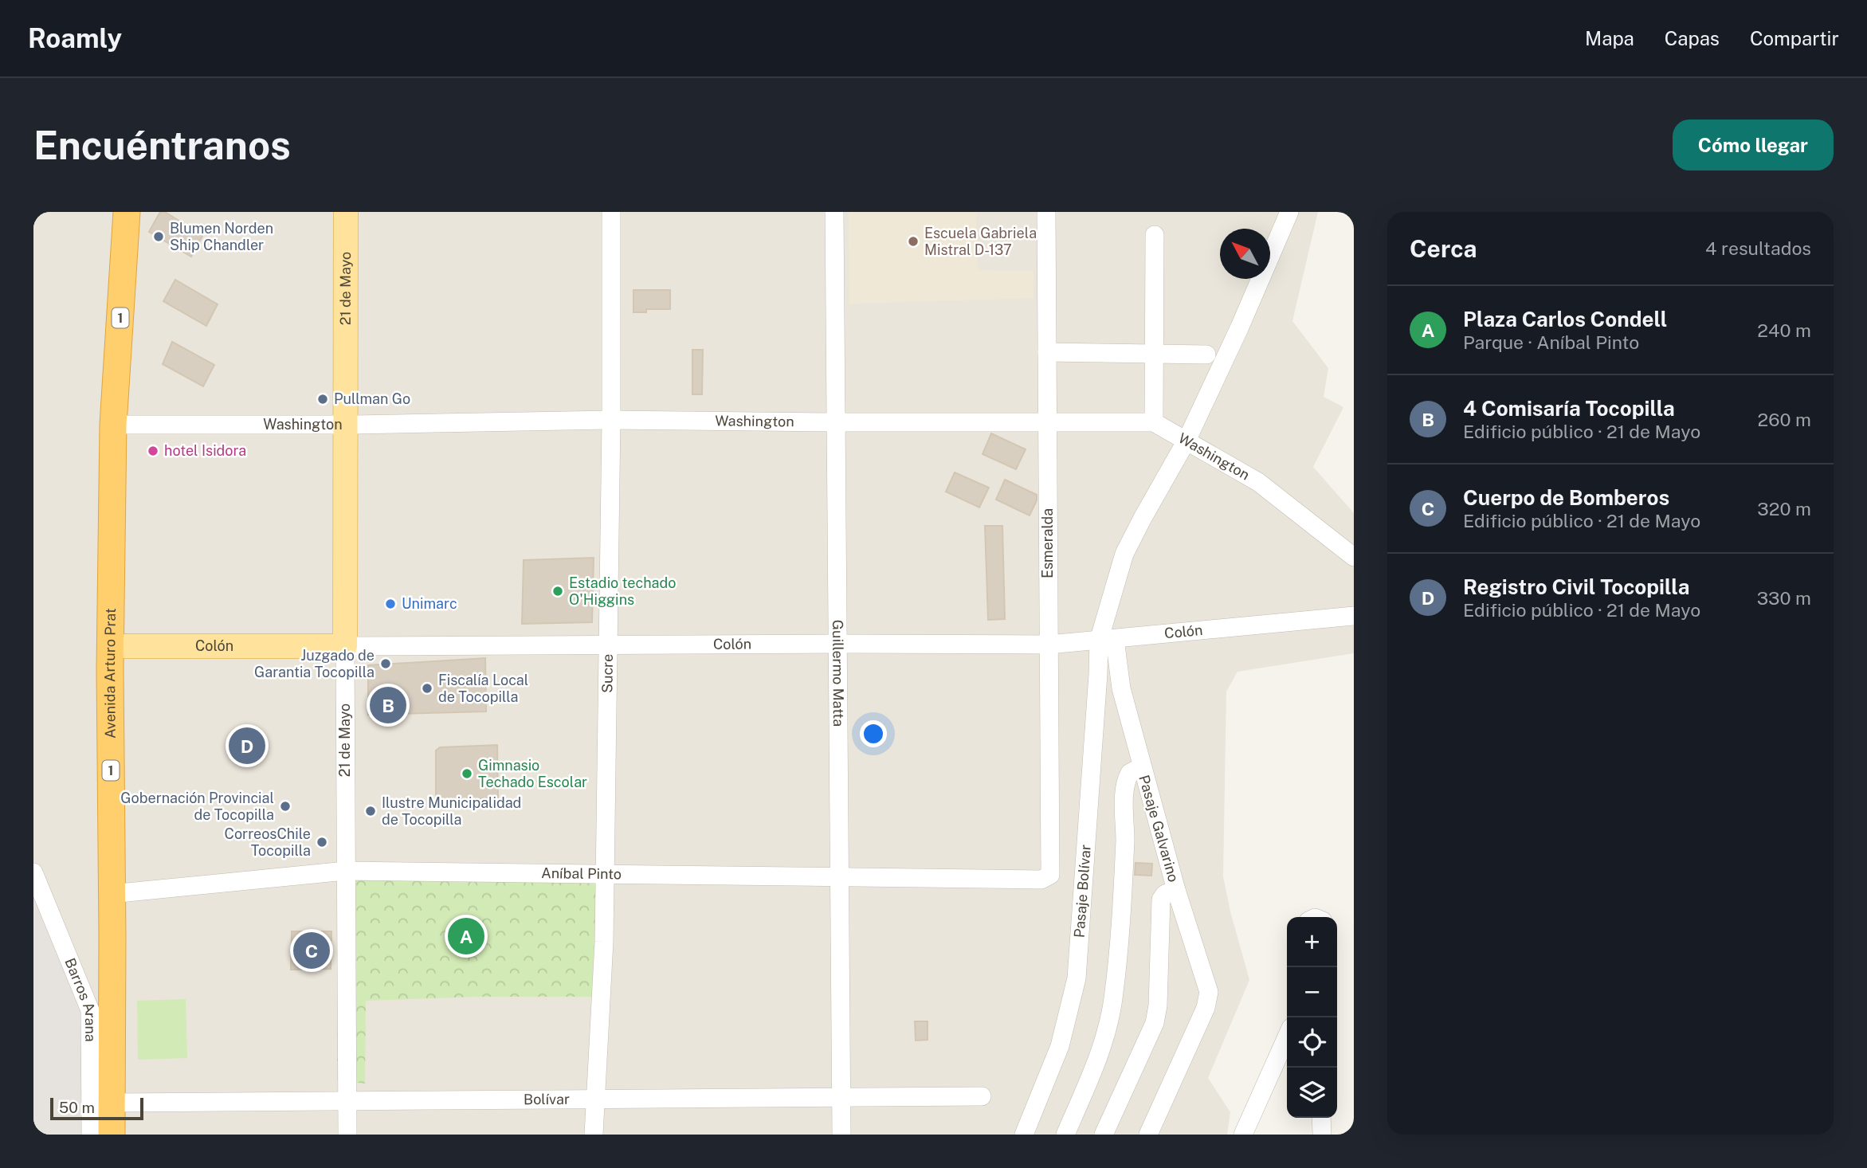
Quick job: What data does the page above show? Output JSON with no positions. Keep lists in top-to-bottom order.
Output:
{
  "streets": {
    "highway": ["1", "Avenida Arturo Prat"],
    "main road": ["21 de Mayo", "Colón"],
    "street": [
      "Washington",
      "Esmeralda",
      "Sucre",
      "Guillermo Matta",
      "Pasaje Galvarino",
      "Aníbal Pinto",
      "Pasaje Bolívar",
      "Barros Arana",
      "Bolívar"
    ]
  },
  "crossings": [
    ["21 de Mayo", "Washington"],
    ["21 de Mayo", "Colón"],
    ["21 de Mayo", "Aníbal Pinto"],
    ["21 de Mayo", "Bolívar"],
    ["Washington", "Esmeralda"],
    ["Washington", "Avenida Arturo Prat"],
    ["Washington", "Sucre"],
    ["Washington", "Guillermo Matta"],
    ["Esmeralda", "Colón"],
    ["Esmeralda", "Aníbal Pinto"],
    ["Colón", "Avenida Arturo Prat"],
    ["Colón", "Sucre"],
    ["Colón", "Guillermo Matta"],
    ["Colón", "Pasaje Galvarino"],
    ["Colón", "Pasaje Bolívar"],
    ["Avenida Arturo Prat", "Aníbal Pinto"],
    ["Avenida Arturo Prat", "Bolívar"],
    ["Sucre", "Aníbal Pinto"],
    ["Sucre", "Bolívar"],
    ["Guillermo Matta", "Aníbal Pinto"],
    ["Guillermo Matta", "Bolívar"],
    ["Pasaje Galvarino", "Pasaje Bolívar"]
  ],
  "places": [
    "Blumen Norden Ship Chandler",
    "Escuela Gabriela Mistral D-137",
    "Pullman Go",
    "hotel Isidora",
    "Estadio techado O'Higgins",
    "Unimarc",
    "Juzgado de Garantia Tocopilla",
    "Fiscalía Local de Tocopilla",
    "Gimnasio Techado Escolar",
    "Gobernación Provincial de Tocopilla",
    "Ilustre Municipalidad de Tocopilla",
    "CorreosChile Tocopilla"
  ],
  "scale_bar": "50 m",
  "north": "top left",
  "page": {
    "header": "Roamly",
    "nav": ["Mapa", "Capas", "Compartir"],
    "buttons": "Cómo llegar",
    "title": "Encuéntranos",
    "heading": ["Cerca", "4 resultados"],
    "list": [
      {
        "mark": "A",
        "name": "Plaza Carlos Condell",
        "note": "Parque · Aníbal Pinto",
        "value": "240 m"
      },
      {
        "mark": "B",
        "name": "4 Comisaría Tocopilla",
        "note": "Edificio público · 21 de Mayo",
        "value": "260 m"
      },
      {
        "mark": "C",
        "name": "Cuerpo de Bomberos",
        "note": "Edificio público · 21 de Mayo",
        "value": "320 m"
      },
      {
        "mark": "D",
        "name": "Registro Civil Tocopilla",
        "note": "Edificio público · 21 de Mayo",
        "value": "330 m"
      }
    ],
    "pins": [
      "B",
      "D",
      "A",
      "C"
    ],
    "map_buttons": ["+", "−"],
    "scale": "50 m"
  }
}
